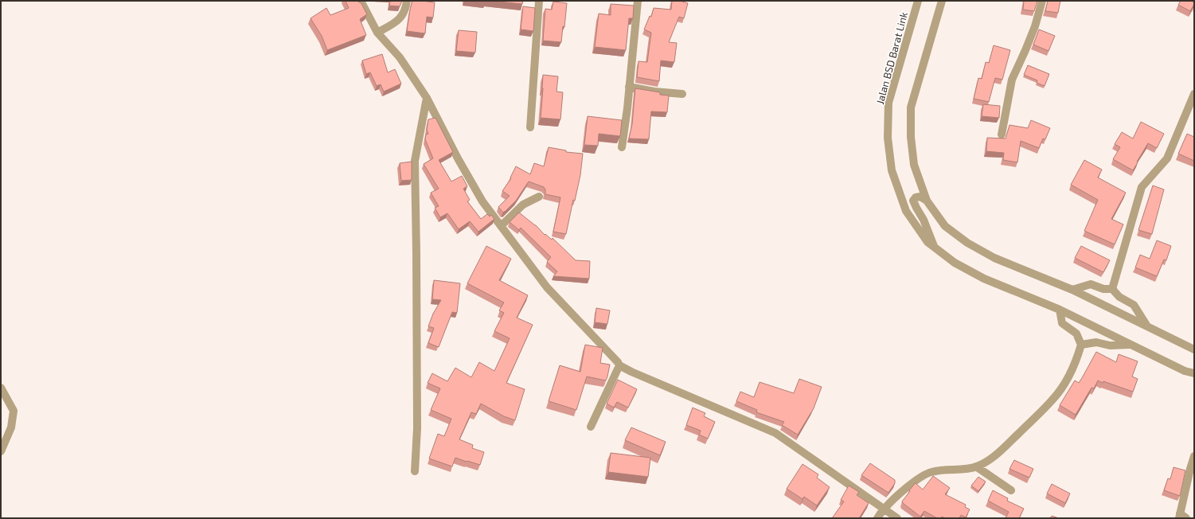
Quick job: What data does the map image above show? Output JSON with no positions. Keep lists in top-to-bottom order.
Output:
{
  "streets": {
    "street": ["Jalan BSD Barat Link"]
  }
}
